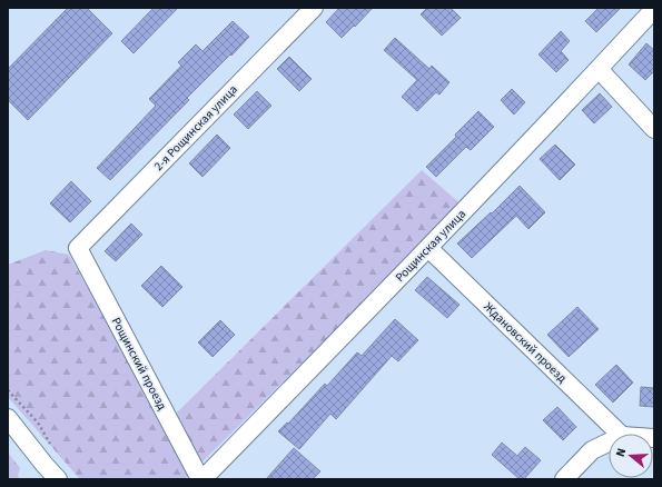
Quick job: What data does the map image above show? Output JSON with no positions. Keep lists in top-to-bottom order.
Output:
{
  "streets": {
    "street": [
      "2-я Рощинская улица",
      "Рощинская улица",
      "Ждановский проезд",
      "Рощинский проезд"
    ]
  },
  "crossings": [
    ["2-я Рощинская улица", "Рощинский проезд"],
    ["Рощинская улица", "Ждановский проезд"],
    ["Рощинская улица", "Рощинский проезд"]
  ],
  "north": "left"
}
